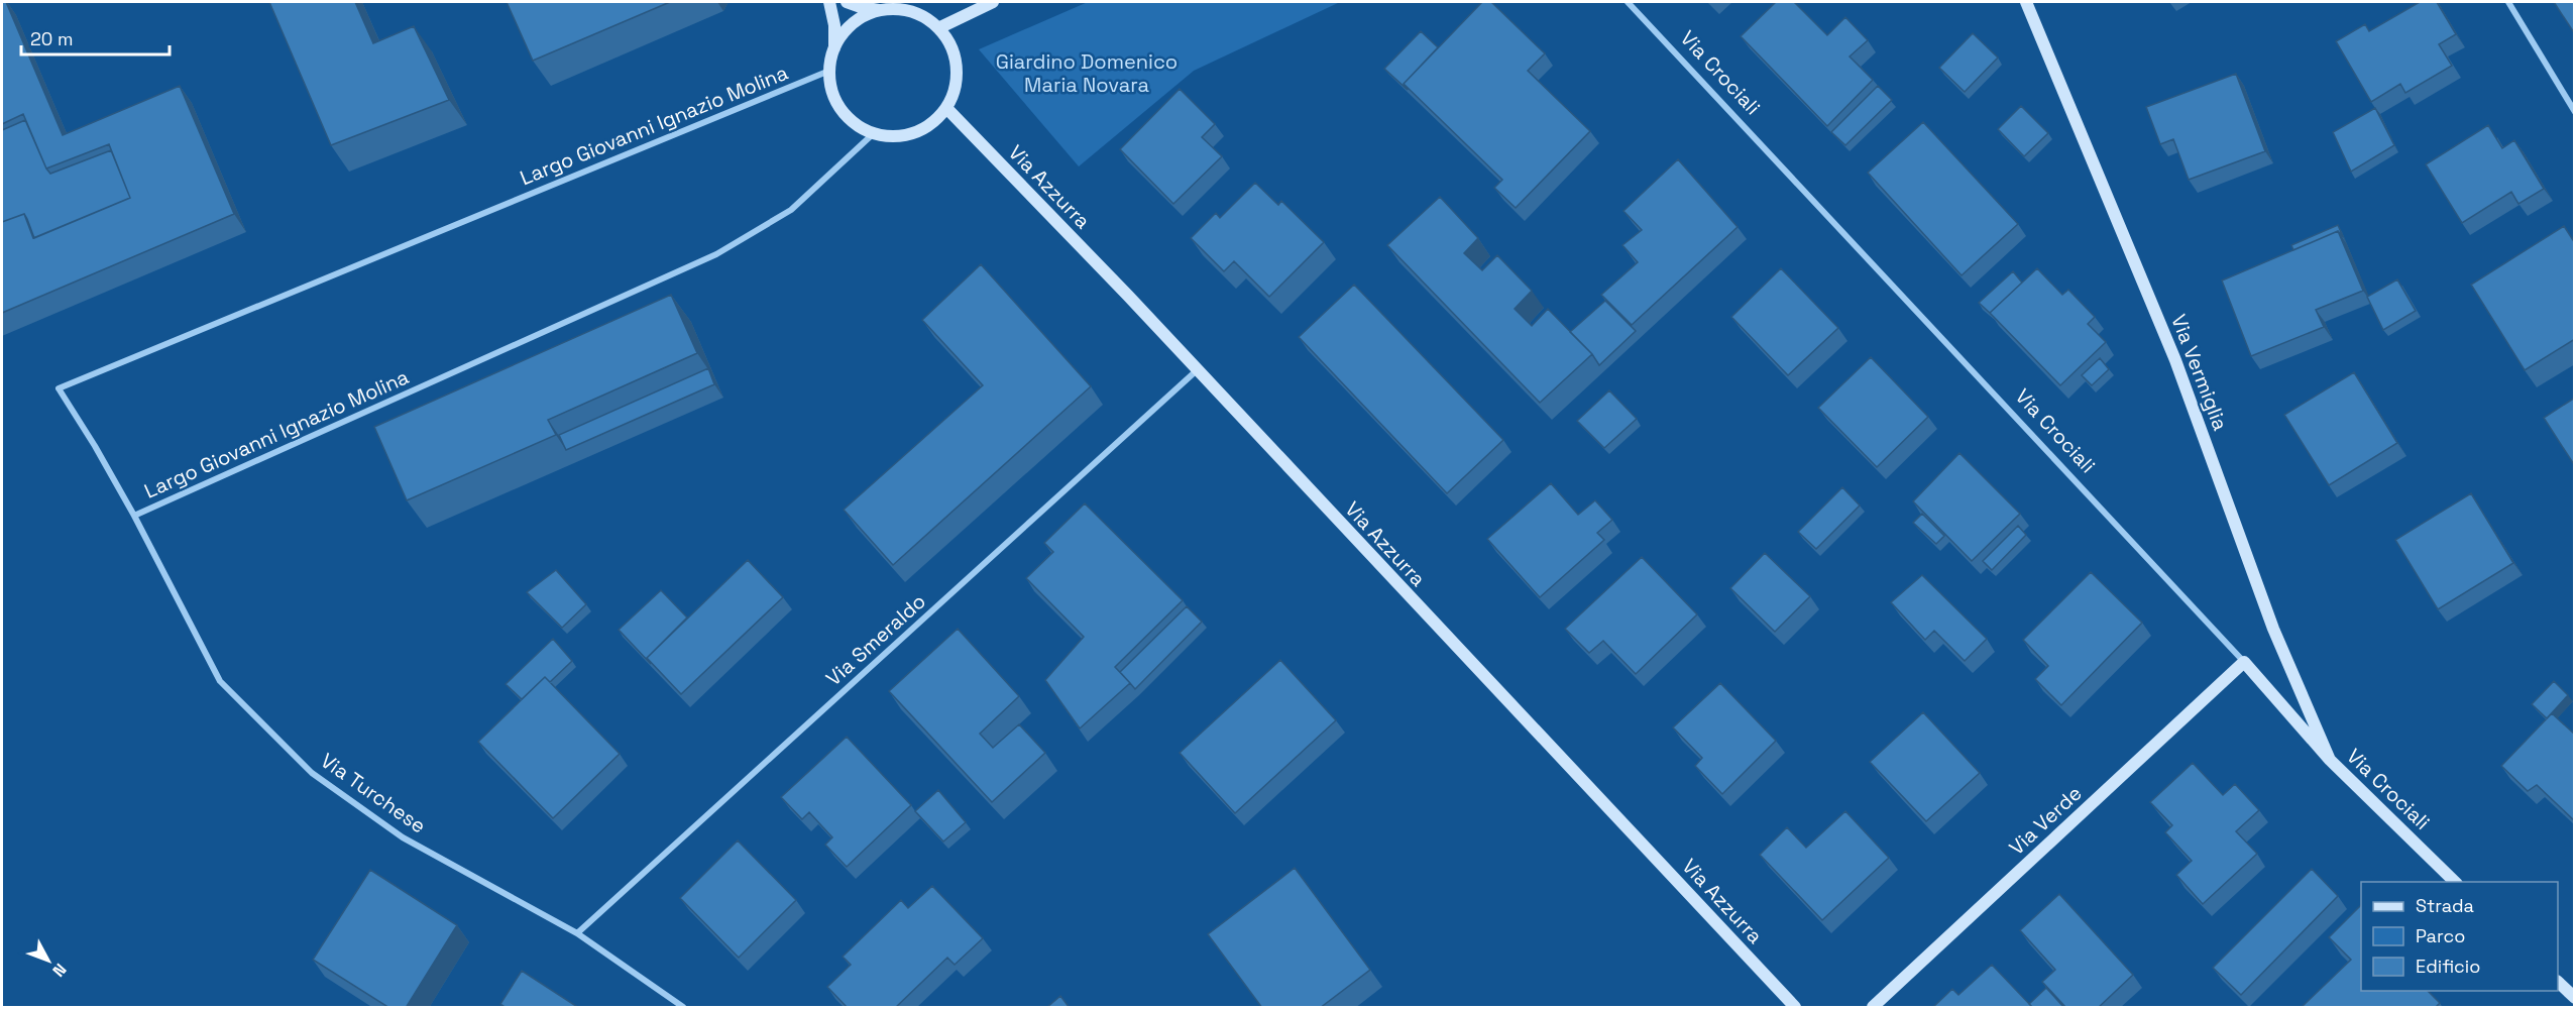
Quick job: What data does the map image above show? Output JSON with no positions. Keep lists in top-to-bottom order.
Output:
{
  "streets": {
    "street": [
      "Via Crociali",
      "Largo Giovanni Ignazio Molina",
      "Via Azzurra",
      "Via Vermiglia",
      "Via Smeraldo",
      "Via Turchese",
      "Via Verde"
    ]
  },
  "crossings": [
    ["Via Crociali", "Via Vermiglia"],
    ["Via Crociali", "Via Verde"],
    ["Largo Giovanni Ignazio Molina", "Via Azzurra"],
    ["Largo Giovanni Ignazio Molina", "Via Turchese"],
    ["Via Azzurra", "Via Smeraldo"],
    ["Via Smeraldo", "Via Turchese"]
  ],
  "parks": ["Giardino Domenico Maria Novara"],
  "legend": ["Strada", "Parco", "Edificio"],
  "scale_bar": "20 m",
  "north": "bottom right"
}
